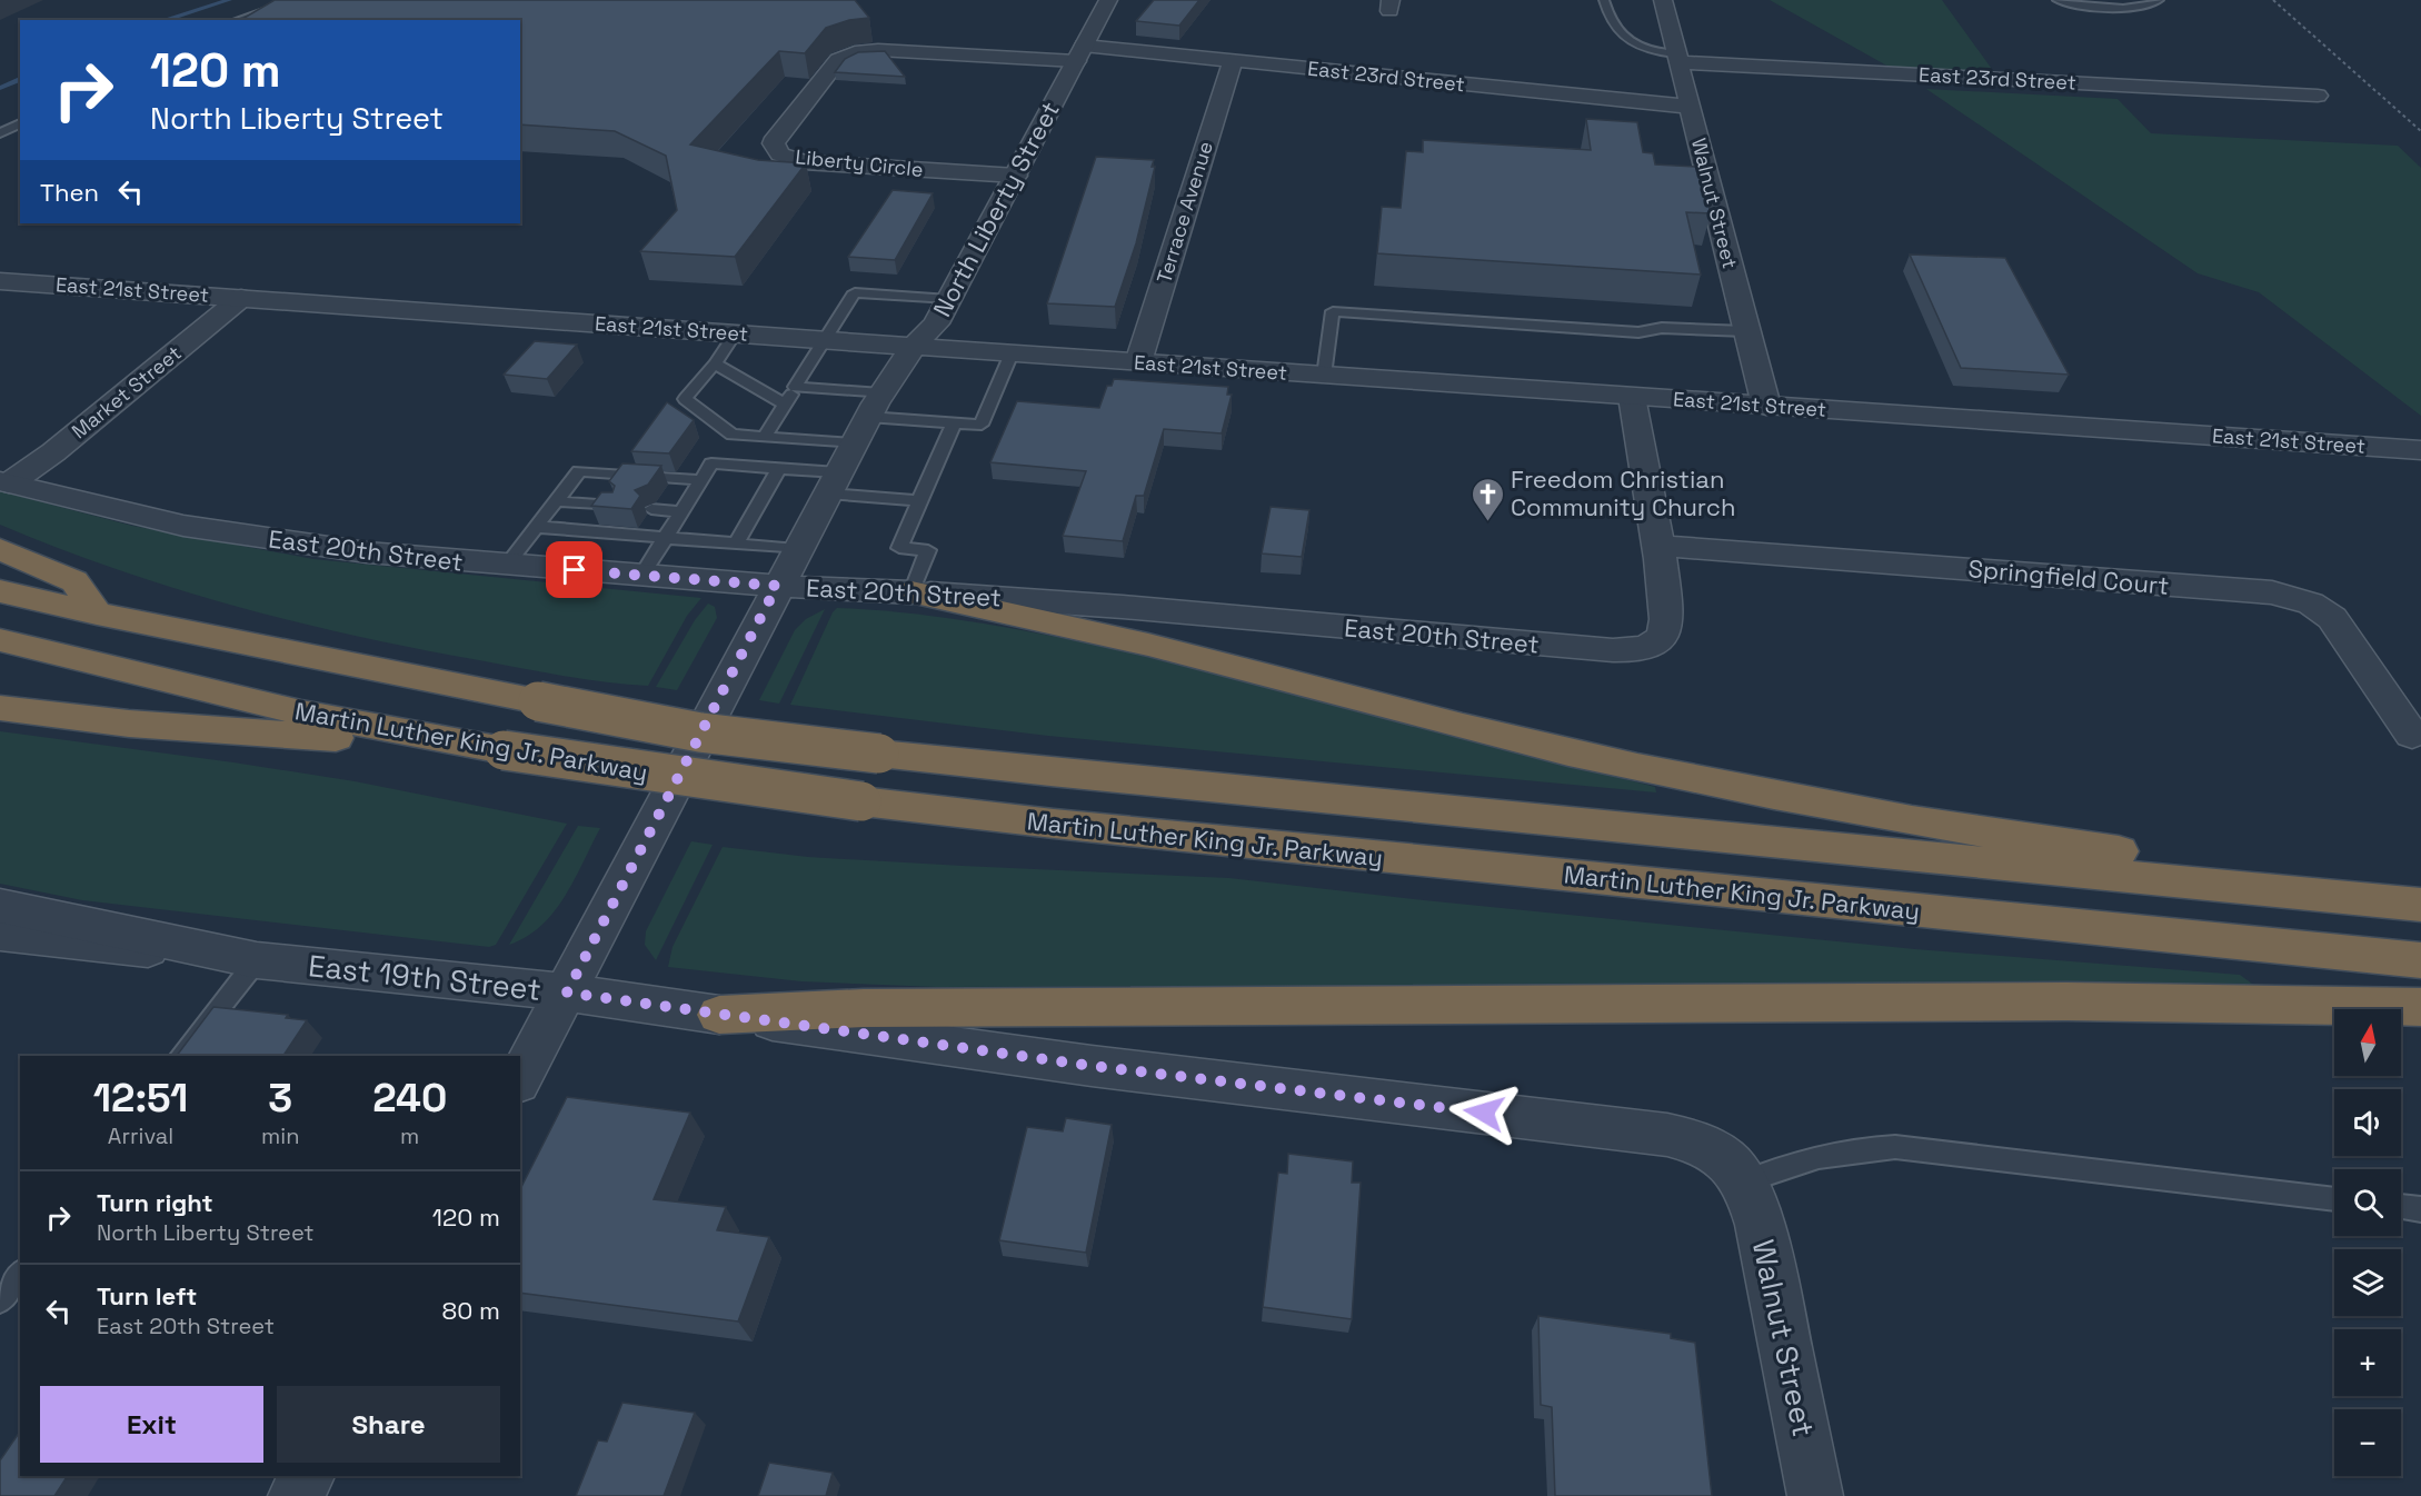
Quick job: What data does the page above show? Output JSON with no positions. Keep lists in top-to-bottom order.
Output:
{
  "streets": {
    "highway": ["Martin Luther King Jr. Parkway"],
    "street": [
      "East 23rd Street",
      "Liberty Circle",
      "Walnut Street",
      "North Liberty Street",
      "Terrace Avenue",
      "East 21st Street",
      "Market Street",
      "East 20th Street",
      "Springfield Court",
      "East 19th Street"
    ]
  },
  "crossings": [
    ["East 23rd Street", "Liberty Circle"],
    ["East 23rd Street", "Walnut Street"],
    ["East 23rd Street", "North Liberty Street"],
    ["East 23rd Street", "Terrace Avenue"],
    ["Liberty Circle", "North Liberty Street"],
    ["Walnut Street", "East 21st Street"],
    ["Walnut Street", "East 19th Street"],
    ["North Liberty Street", "East 21st Street"],
    ["North Liberty Street", "East 20th Street"],
    ["North Liberty Street", "East 19th Street"],
    ["Terrace Avenue", "East 21st Street"],
    ["East 21st Street", "Market Street"],
    ["Market Street", "East 20th Street"],
    ["East 20th Street", "Springfield Court"]
  ],
  "places": {
    "church": ["Freedom Christian Community Church"]
  },
  "north": "top",
  "page": {
    "turn": ["120 m", "North Liberty Street"],
    "then": "Then",
    "map_buttons": ["+", "−"],
    "eta": [
      "12:51",
      "Arrival",
      "3",
      "min",
      "240",
      "m"
    ],
    "list": [
      {
        "name": "Turn right",
        "note": "North Liberty Street",
        "value": "120 m"
      },
      {
        "name": "Turn left",
        "note": "East 20th Street",
        "value": "80 m"
      }
    ],
    "buttons": ["Exit", "Share"]
  }
}
